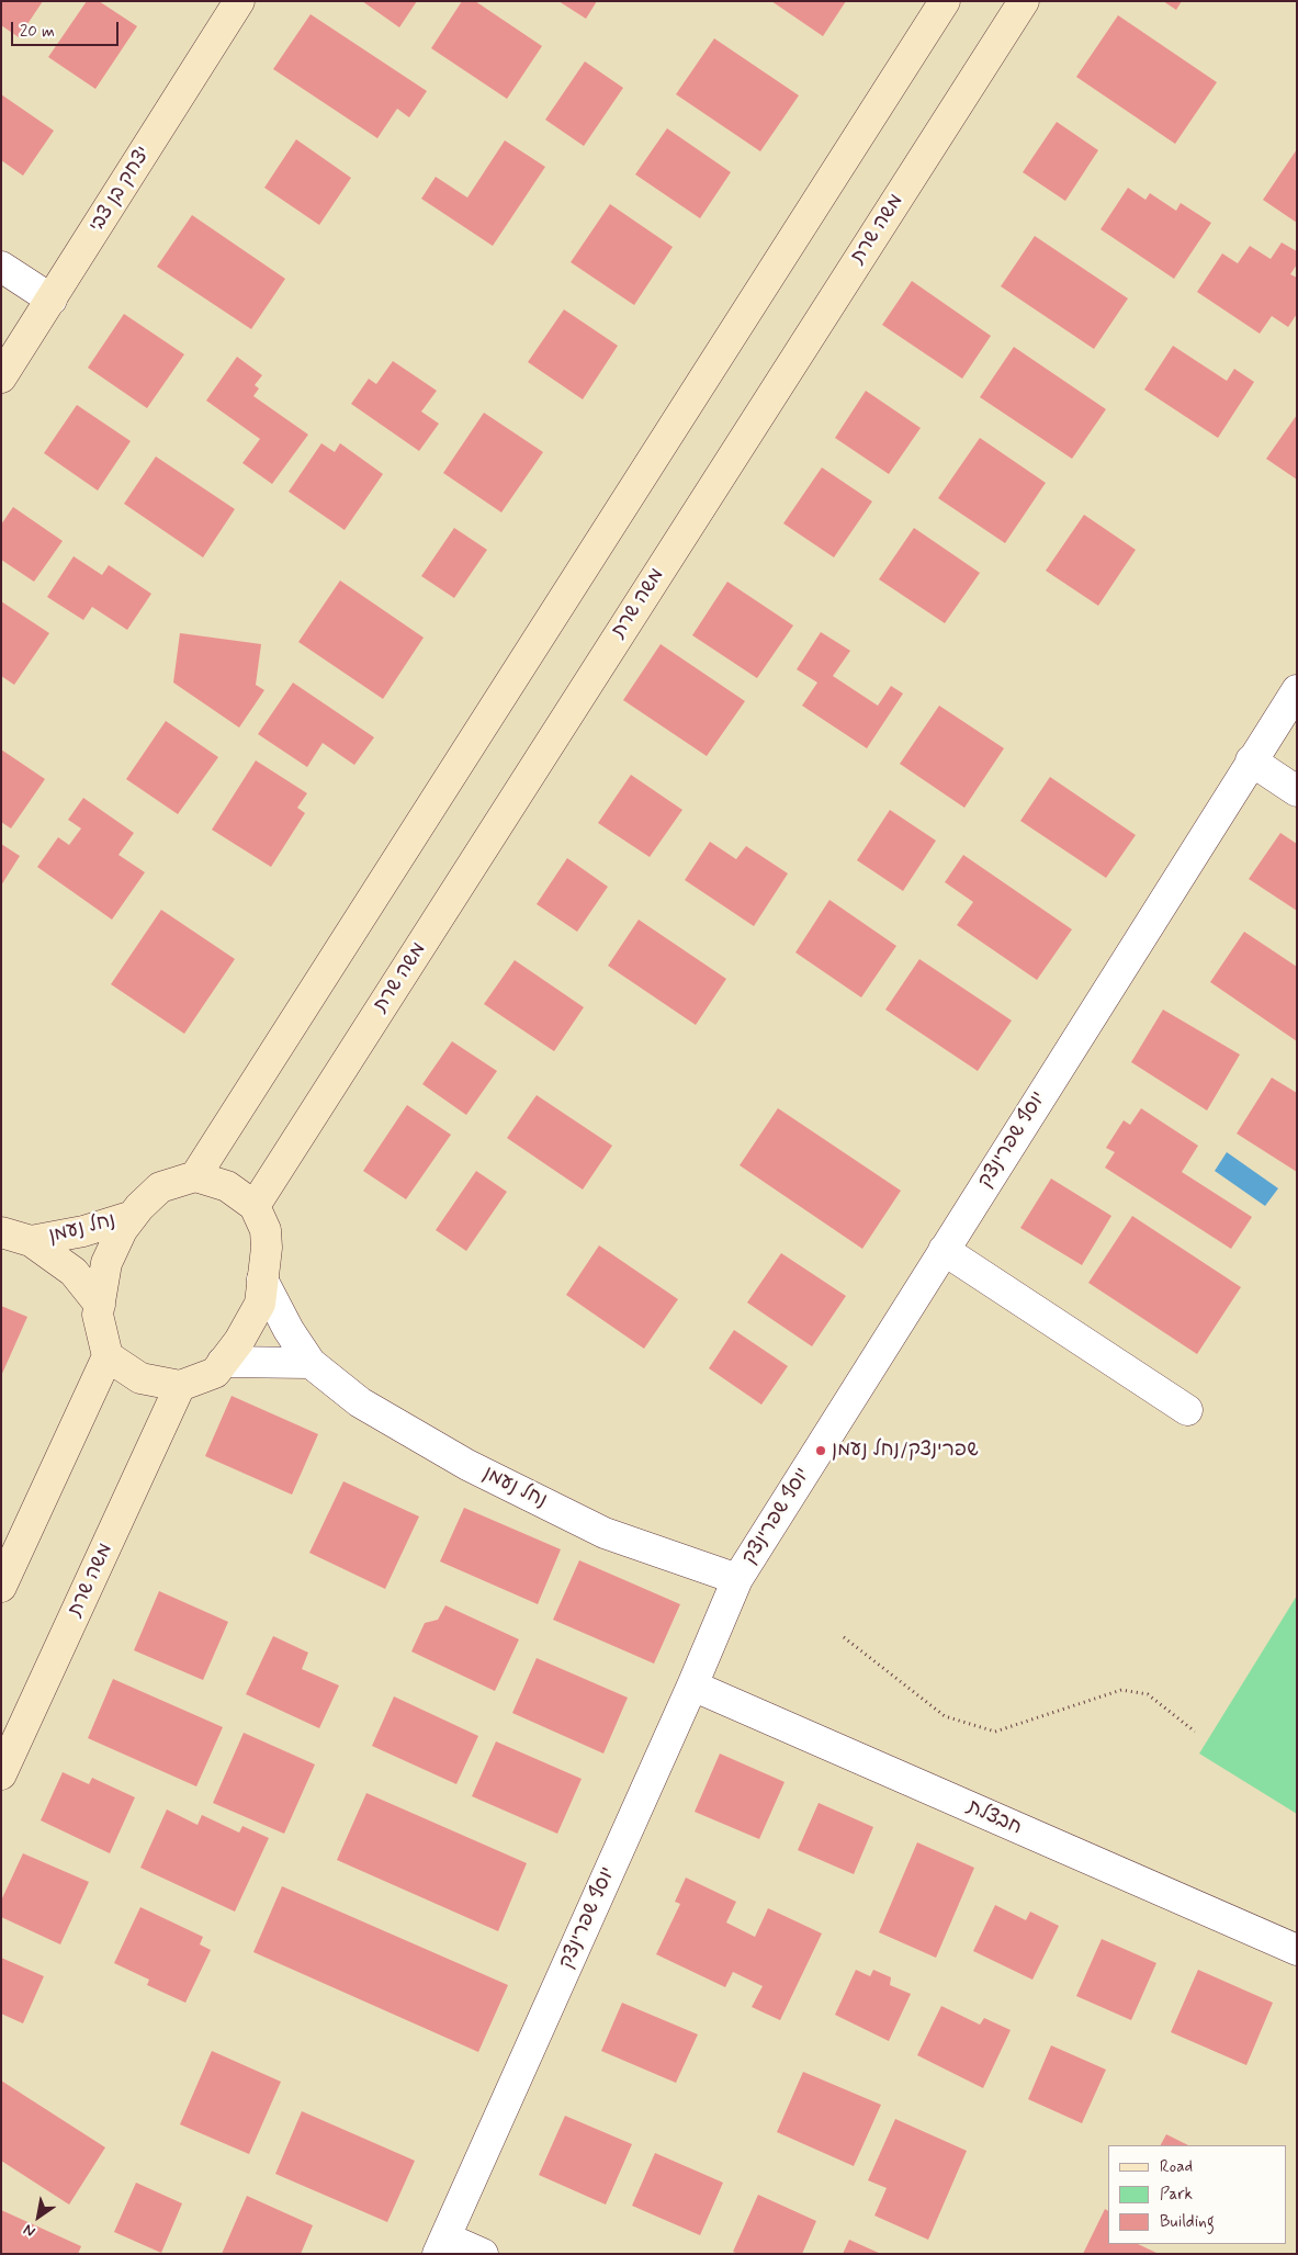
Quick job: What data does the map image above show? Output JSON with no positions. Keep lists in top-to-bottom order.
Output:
{
  "streets": {
    "street": [
      "יצחק בן צבי",
      "משה שרת",
      "יוסף שפרינצק",
      "נחל נעמן",
      "חבצלת"
    ]
  },
  "crossings": [
    ["משה שרת", "נחל נעמן"],
    ["יוסף שפרינצק", "נחל נעמן"],
    ["יוסף שפרינצק", "חבצלת"]
  ],
  "places": ["שפרינצק/נחל נעמן"],
  "legend": ["Road", "Park", "Building"],
  "scale_bar": "20 m",
  "north": "bottom left"
}
